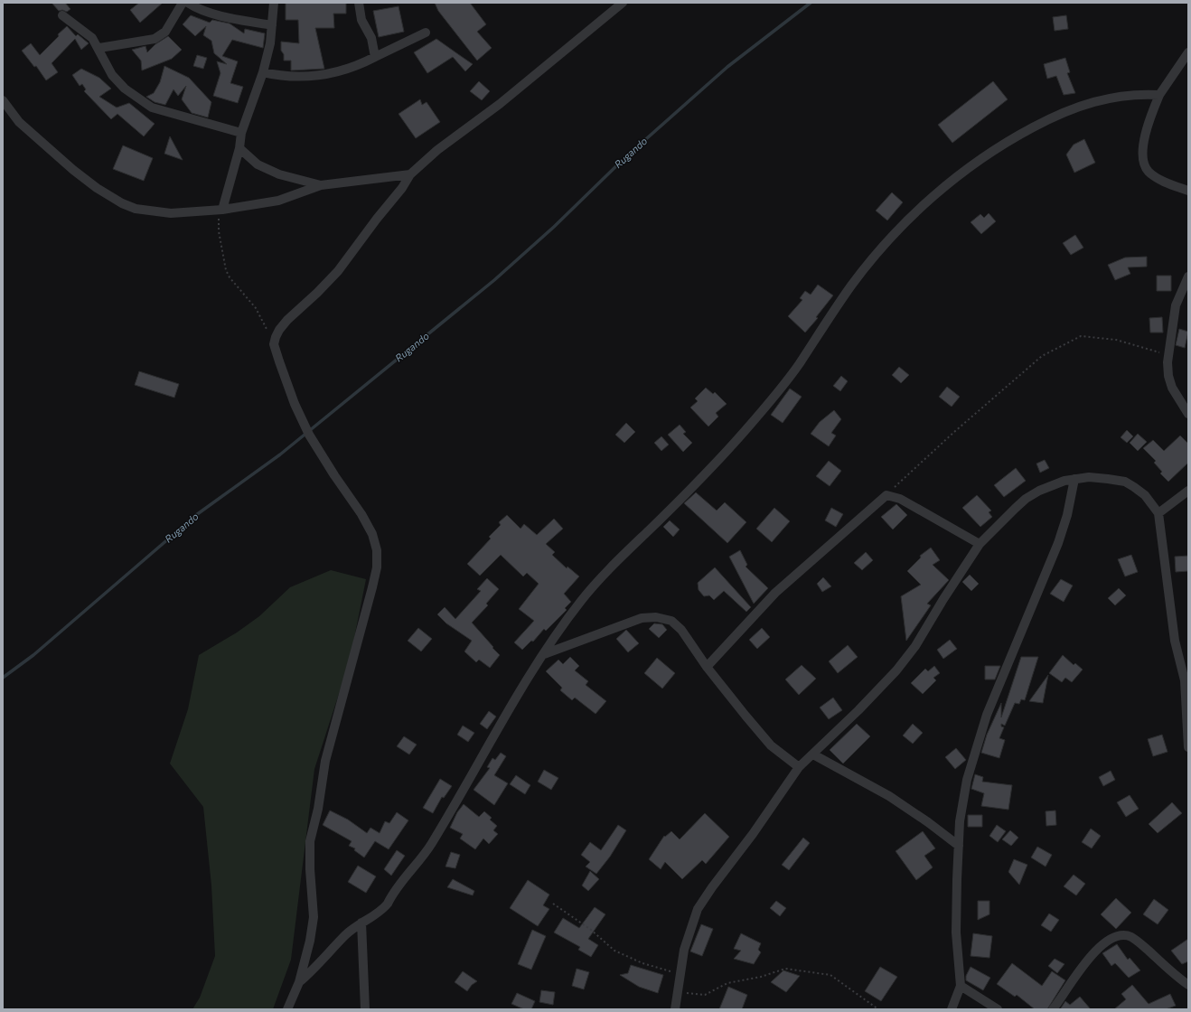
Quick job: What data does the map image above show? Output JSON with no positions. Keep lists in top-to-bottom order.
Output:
{
  "water": ["Rugando"]
}
